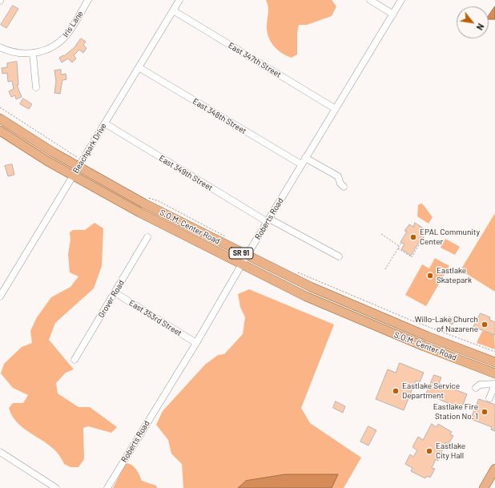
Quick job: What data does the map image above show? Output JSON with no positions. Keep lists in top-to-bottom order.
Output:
{
  "streets": {
    "main road": ["S.O.M. Center Road", "SR 91"],
    "street": [
      "Iris Lane",
      "East 347th Street",
      "East 348th Street",
      "Beachpark Drive",
      "East 349th Street",
      "Roberts Road",
      "Grover Road",
      "East 353rd Street"
    ]
  },
  "crossings": [
    ["East 347th Street", "Beachpark Drive"],
    ["East 347th Street", "Roberts Road"],
    ["East 348th Street", "Beachpark Drive"],
    ["East 348th Street", "Roberts Road"],
    ["Beachpark Drive", "East 349th Street"],
    ["Beachpark Drive", "S.O.M. Center Road"],
    ["East 349th Street", "Roberts Road"],
    ["Roberts Road", "S.O.M. Center Road"],
    ["Roberts Road", "East 353rd Street"],
    ["Grover Road", "East 353rd Street"]
  ],
  "places": [
    "EPAL Community Center",
    "Eastlake Skatepark",
    "Willo-Lake Church of Nazarene",
    "Eastlake Service Department",
    "Eastlake Fire Station No. 1",
    "Eastlake City Hall"
  ],
  "north": "bottom right"
}
